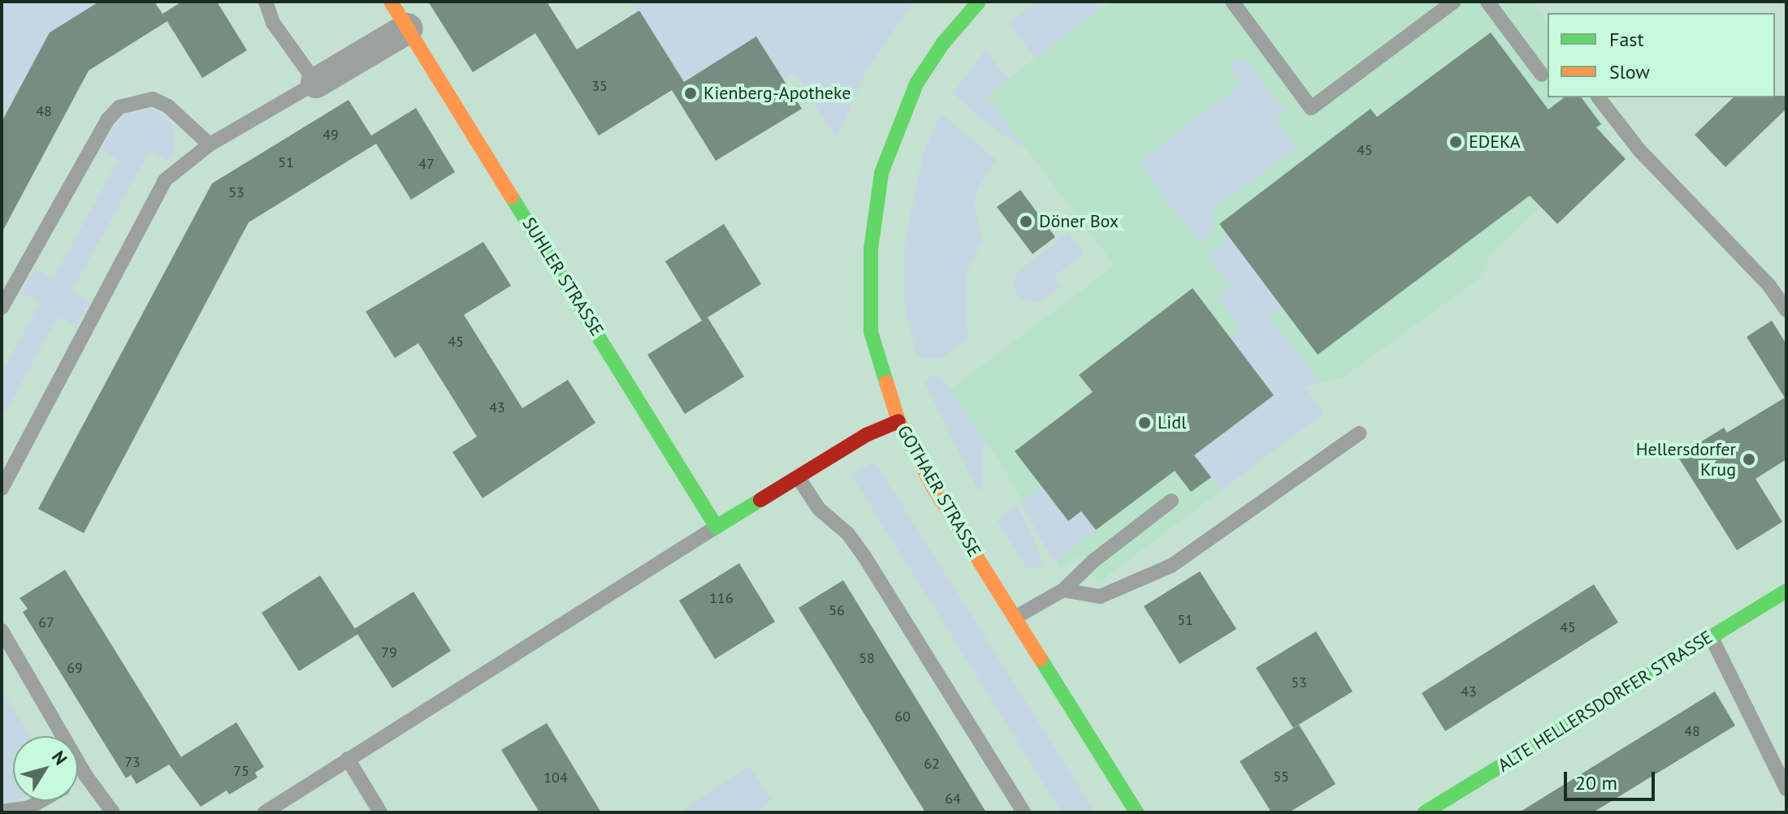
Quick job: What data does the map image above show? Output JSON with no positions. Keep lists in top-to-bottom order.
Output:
{
  "streets": {
    "street": ["SUHLER STRASSE", "GOTHAER STRASSE", "ALTE HELLERSDORFER STRASSE"]
  },
  "places": [
    "Kienberg-Apotheke",
    "EDEKA",
    "Döner Box",
    "Lidl",
    "Hellersdorfer Krug"
  ],
  "house_numbers": [
    "35",
    "48",
    "49",
    "45",
    "51",
    "47",
    "53",
    "45",
    "43",
    "116",
    "56",
    "51",
    "67",
    "45",
    "79",
    "58",
    "69",
    "53",
    "43",
    "60",
    "48",
    "73",
    "62",
    "75",
    "55",
    "104",
    "64"
  ],
  "legend": ["Fast", "Slow"],
  "scale_bar": "20 m",
  "north": "top right"
}
